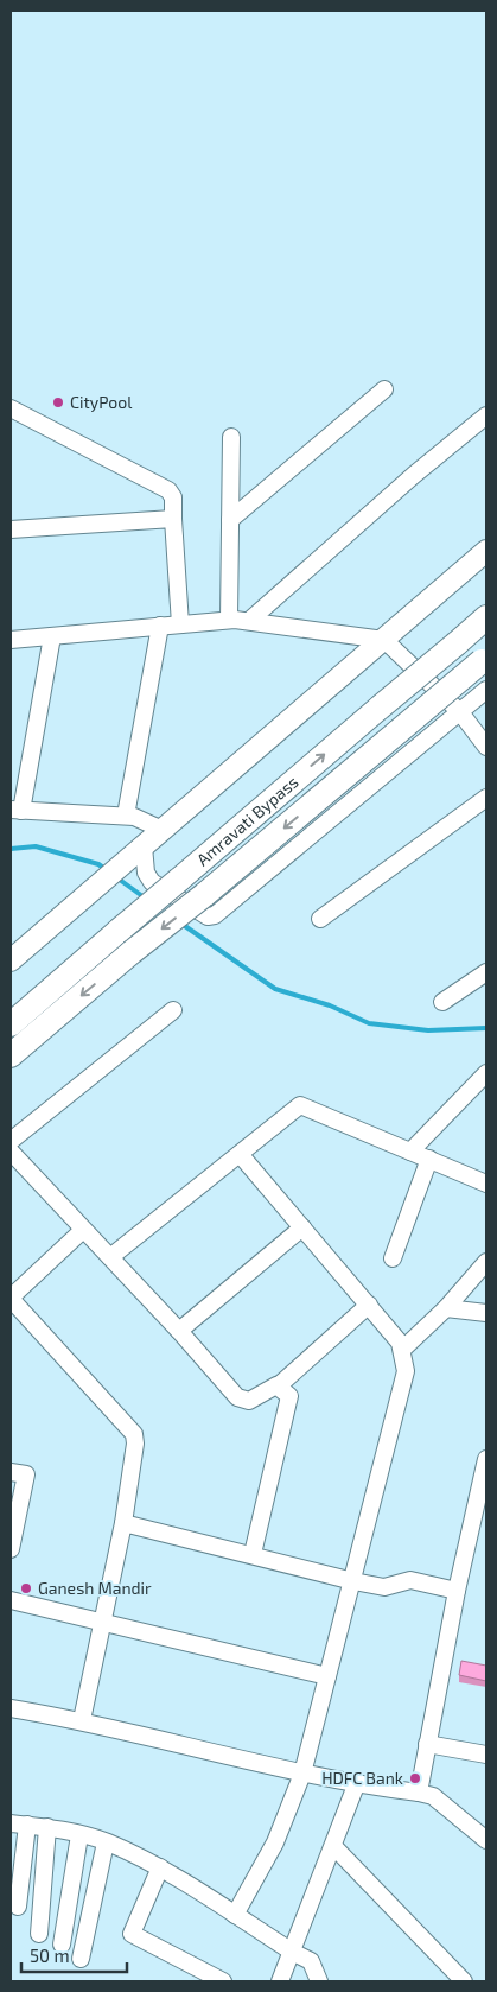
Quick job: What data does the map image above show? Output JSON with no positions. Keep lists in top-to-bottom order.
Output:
{
  "streets": {
    "highway": ["Amravati Bypass"]
  },
  "places": ["CityPool", "Ganesh Mandir", "HDFC Bank"],
  "scale_bar": "50 m"
}
